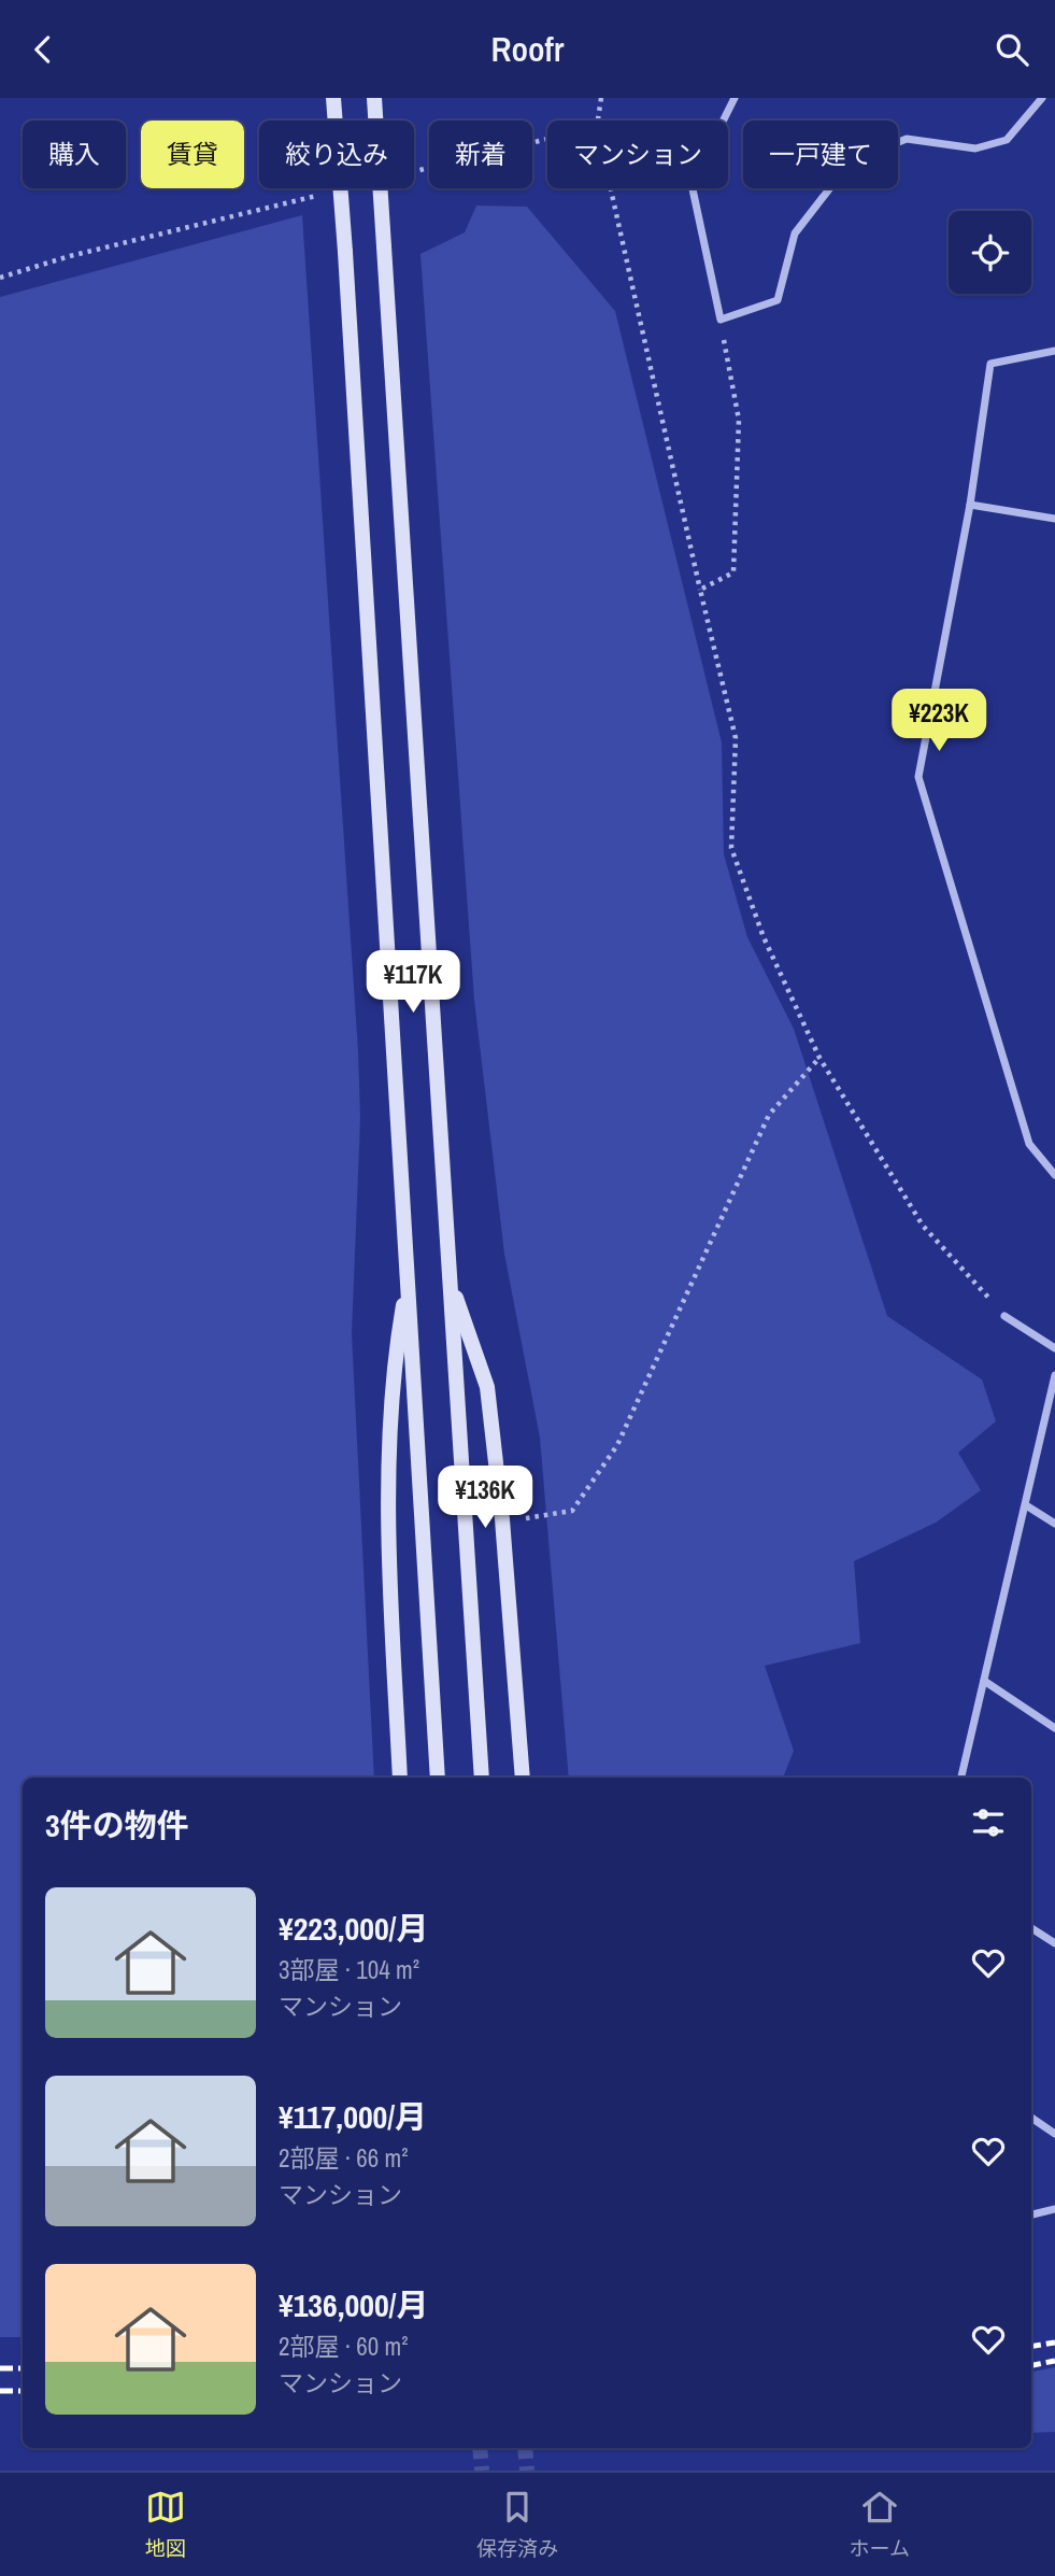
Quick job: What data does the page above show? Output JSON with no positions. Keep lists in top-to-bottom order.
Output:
{
  "page": {
    "header": "Roofr",
    "chip": [
      "購入",
      "賃貸",
      "絞り込み",
      "新着",
      "マンション",
      "一戸建て"
    ],
    "price": ["¥223K", "¥117K", "¥136K"],
    "heading": "3件の物件",
    "list": [
      {
        "name": "¥223,000/月",
        "note": "3部屋 · 104 m² · マンション"
      },
      {
        "name": "¥117,000/月",
        "note": "2部屋 · 66 m² · マンション"
      },
      {
        "name": "¥136,000/月",
        "note": "2部屋 · 60 m² · マンション"
      }
    ],
    "tabs": ["地図", "保存済み", "ホーム"]
  }
}
